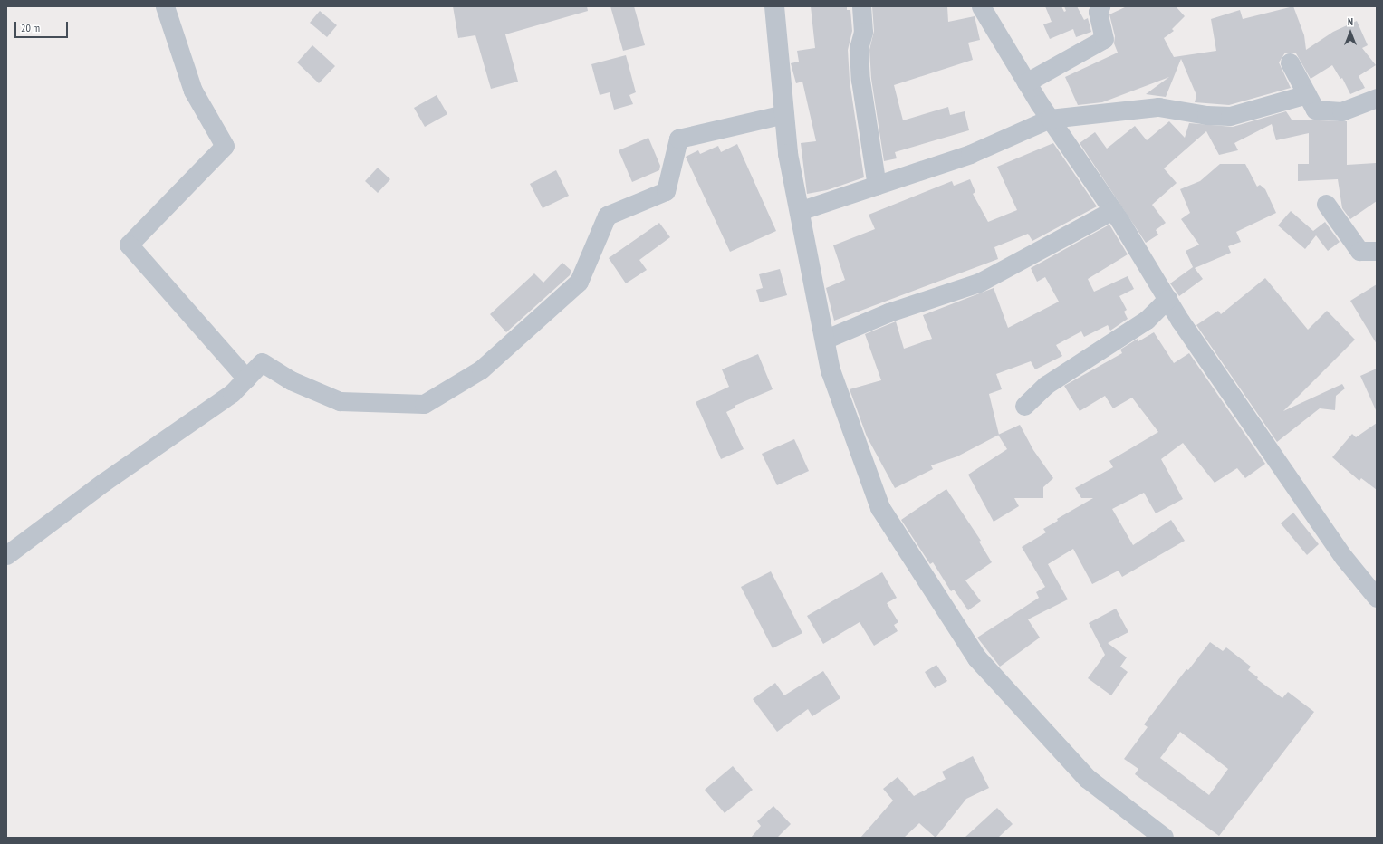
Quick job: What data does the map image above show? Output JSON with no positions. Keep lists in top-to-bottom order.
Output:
{
  "scale_bar": "20 m",
  "north": "top"
}
